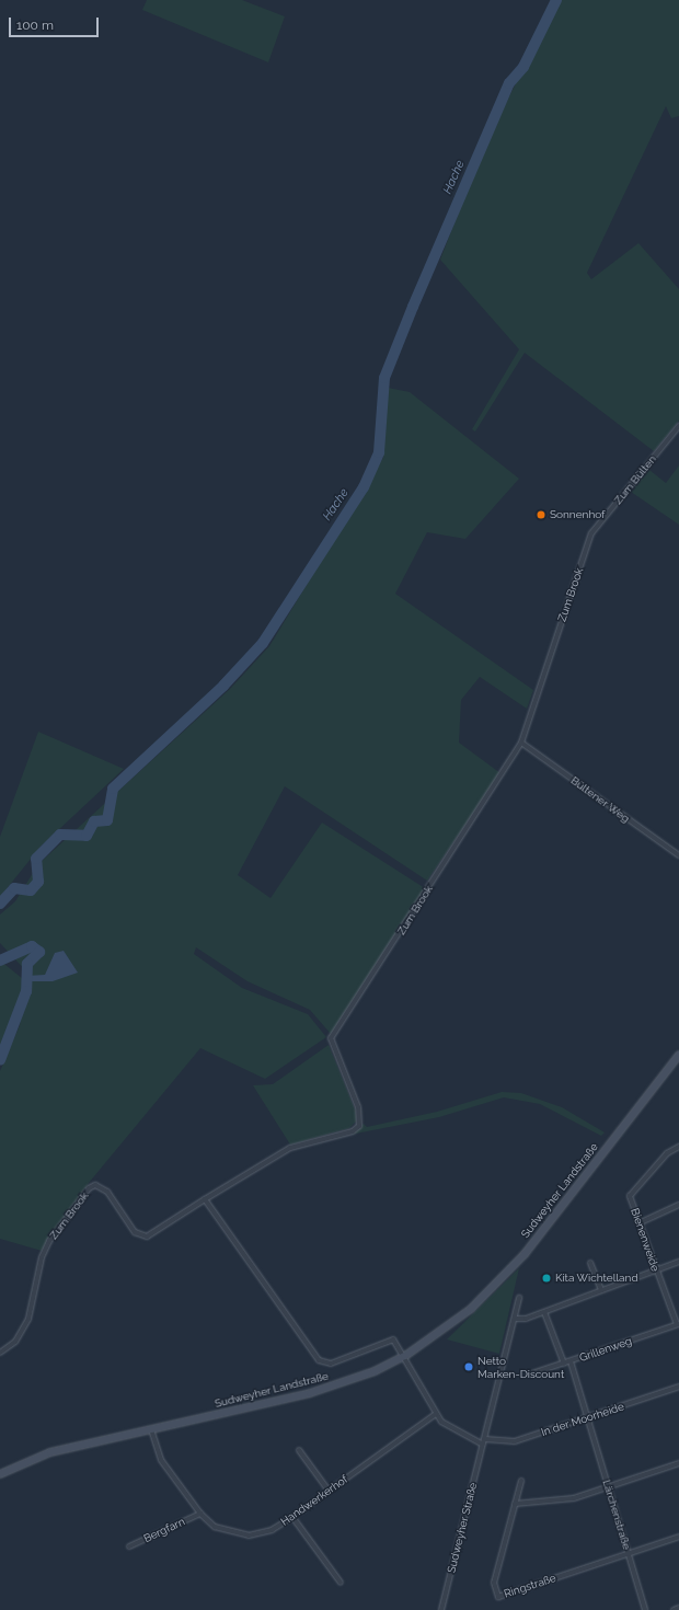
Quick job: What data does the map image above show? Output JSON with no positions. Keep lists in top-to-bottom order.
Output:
{
  "streets": {
    "main road": ["Sudweyher Landstraße"],
    "street": [
      "Zum Bülten",
      "Zum Brook",
      "Bültener Weg",
      "Bienenweide",
      "Grillenweg",
      "In der Moorheide",
      "Handwerkerhof",
      "Lärchenstraße",
      "Sudweyher Straße",
      "Bergfarn",
      "Ringstraße"
    ]
  },
  "crossings": [
    ["Zum Bülten", "Zum Brook"],
    ["Zum Brook", "Bültener Weg"],
    ["Sudweyher Landstraße", "Handwerkerhof"],
    ["Bienenweide", "Grillenweg"],
    ["Grillenweg", "Lärchenstraße"],
    ["In der Moorheide", "Lärchenstraße"],
    ["In der Moorheide", "Sudweyher Straße"],
    ["Handwerkerhof", "Bergfarn"],
    ["Lärchenstraße", "Ringstraße"]
  ],
  "water": ["Hache"],
  "places": ["Sonnenhof", "Kita Wichtelland", "Netto Marken-Discount"],
  "scale_bar": "100 m"
}
